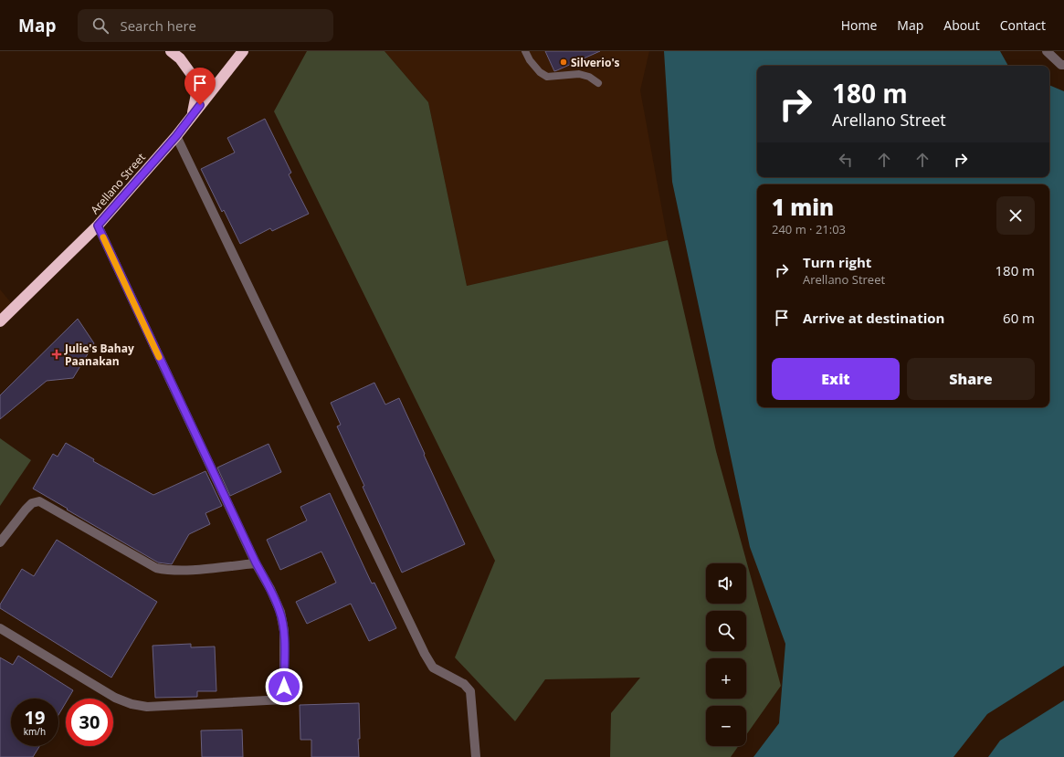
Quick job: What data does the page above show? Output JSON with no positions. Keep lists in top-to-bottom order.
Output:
{
  "streets": {
    "highway": ["Arellano Street"]
  },
  "places": {
    "other": ["Silverio's"],
    "health": ["Julie's Bahay Paanakan"]
  },
  "page": {
    "header": "Map",
    "search": "Search here",
    "nav": [
      "Home",
      "Map",
      "About",
      "Contact"
    ],
    "turn": ["180 m", "Arellano Street"],
    "heading": ["1 min", "240 m · 21:03"],
    "list": [
      {
        "name": "Turn right",
        "note": "Arellano Street",
        "value": "180 m"
      },
      {
        "name": "Arrive at destination",
        "value": "60 m"
      }
    ],
    "buttons": ["Exit", "Share"],
    "map_buttons": ["+", "−"],
    "speed": "19 km/h",
    "limit": "30"
  }
}
